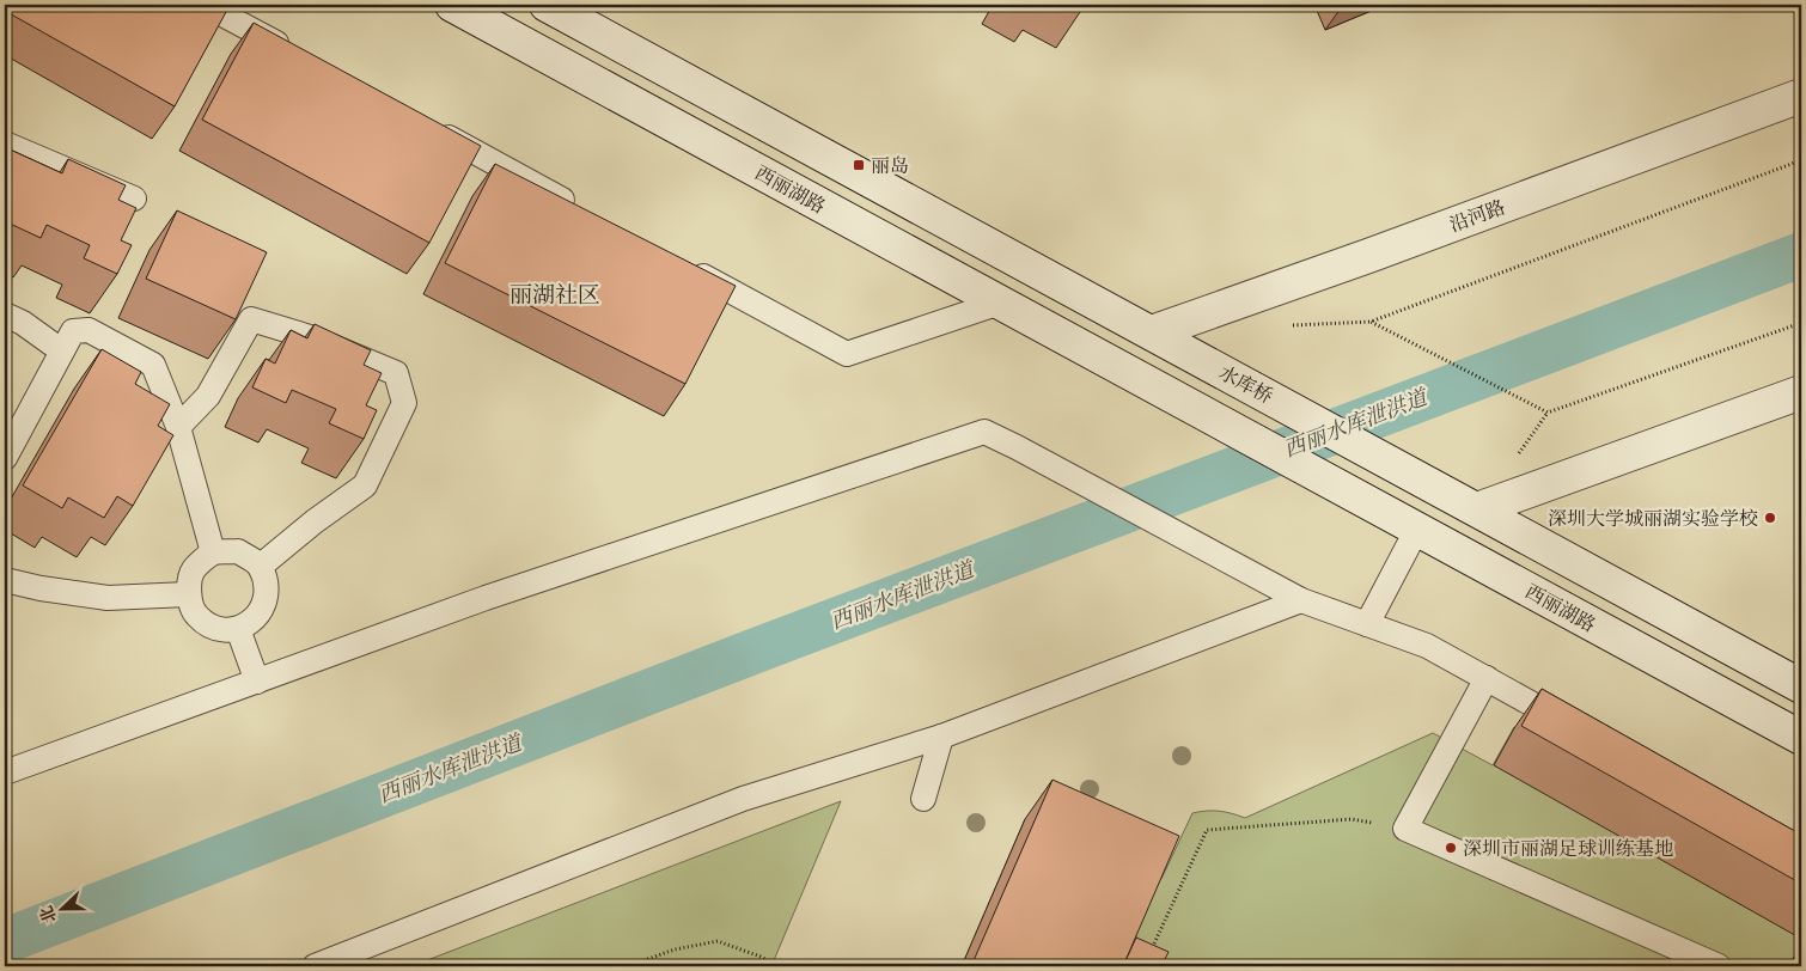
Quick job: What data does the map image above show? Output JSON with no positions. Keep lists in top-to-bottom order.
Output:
{
  "streets": {
    "main road": ["西丽湖路", "沿河路", "水库桥"]
  },
  "crossings": [
    ["沿河路", "水库桥"]
  ],
  "districts": ["丽湖社区"],
  "water": ["西丽水库泄洪道"],
  "places": {
    "transit": ["丽岛"],
    "other": ["深圳大学城丽湖实验学校", "深圳市丽湖足球训练基地"]
  },
  "north": "left"
}
